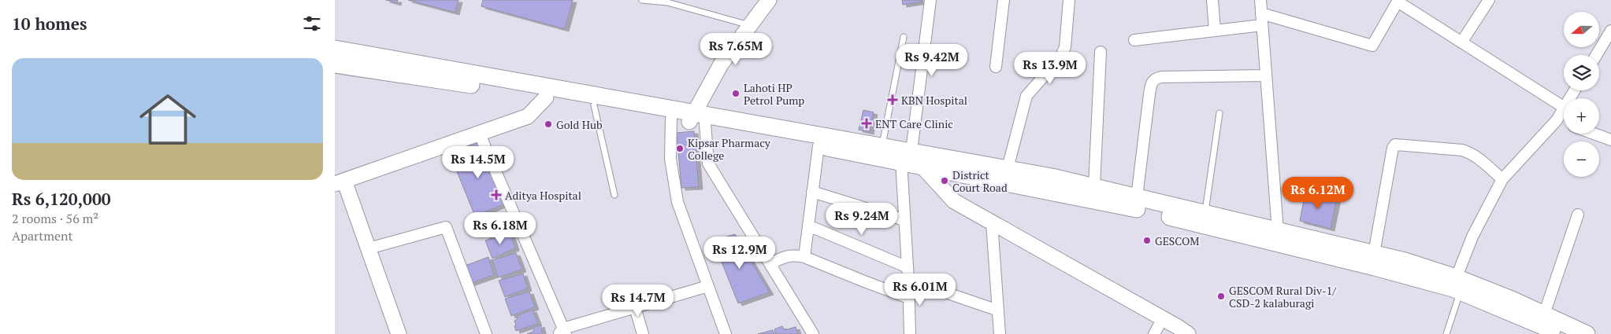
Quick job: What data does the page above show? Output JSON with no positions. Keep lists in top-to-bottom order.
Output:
{
  "places": {
    "other": [
      "Lahoti HP Petrol Pump",
      "Gold Hub",
      "Kipsar Pharmacy College",
      "District Court Road",
      "GESCOM",
      "GESCOM Rural Div-1/ CSD-2 kalaburagi"
    ],
    "health": ["KBN Hospital", "ENT Care Clinic", "Aditya Hospital"]
  },
  "north": "left",
  "page": {
    "heading": "10 homes",
    "map_buttons": ["+", "−"],
    "price": [
      "Rs 7.65M",
      "Rs 9.42M",
      "Rs 13.9M",
      "Rs 14.5M",
      "Rs 6.12M",
      "Rs 9.24M",
      "Rs 6.18M",
      "Rs 12.9M",
      "Rs 6.01M",
      "Rs 14.7M"
    ],
    "list": [
      {
        "name": "Rs 6,120,000",
        "note": "2 rooms · 56 m² · Apartment"
      }
    ]
  }
}
